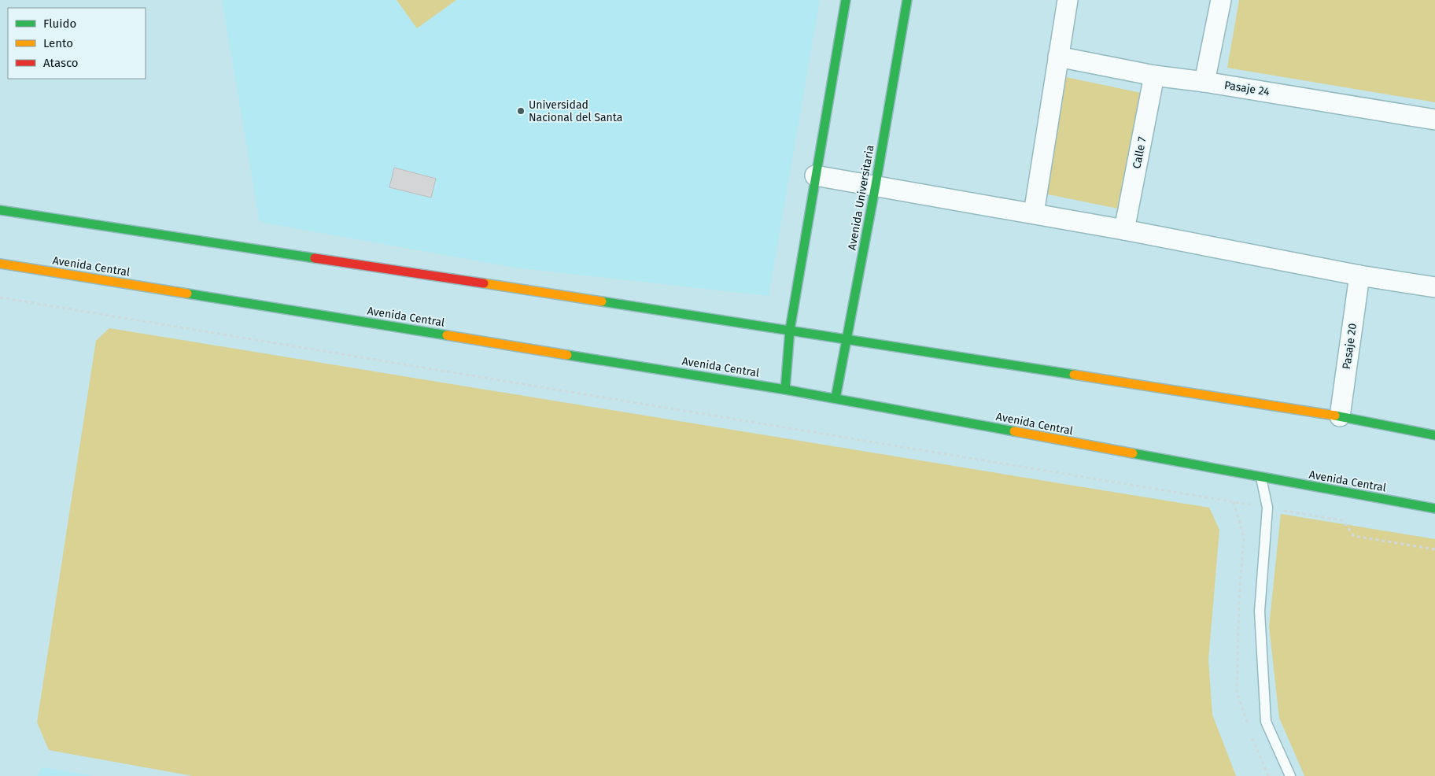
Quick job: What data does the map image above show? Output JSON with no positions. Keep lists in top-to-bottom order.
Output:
{
  "streets": {
    "main road": ["Avenida Universitaria", "Avenida Central"],
    "street": ["Pasaje 24", "Calle 7", "Pasaje 20"]
  },
  "crossings": [
    ["Pasaje 24", "Calle 7"],
    ["Avenida Universitaria", "Avenida Central"]
  ],
  "places": ["Universidad Nacional del Santa"],
  "legend": ["Fluido", "Lento", "Atasco"]
}
